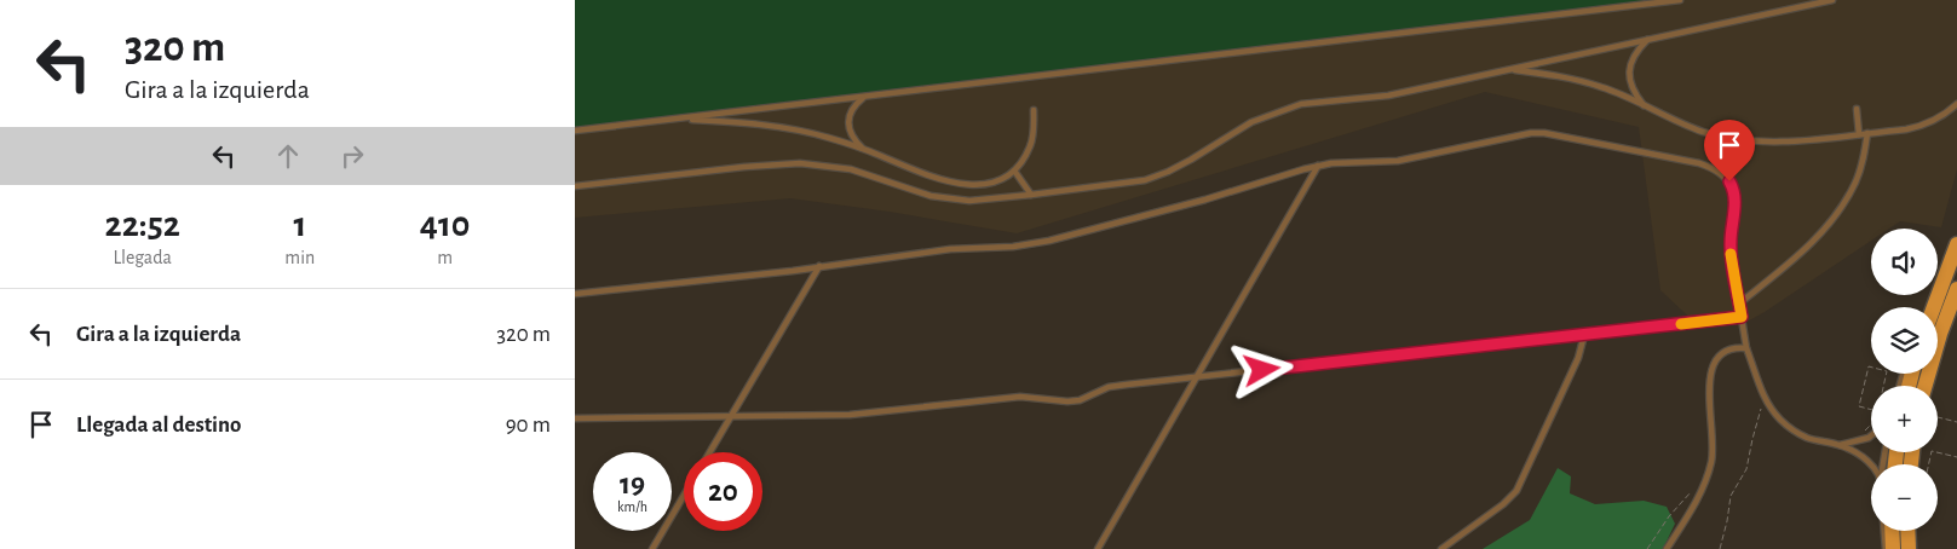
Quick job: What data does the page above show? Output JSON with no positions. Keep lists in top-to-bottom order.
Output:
{
  "page": {
    "turn": ["320 m", "Gira a la izquierda"],
    "eta": [
      "22:52",
      "Llegada",
      "1",
      "min",
      "410",
      "m"
    ],
    "map_buttons": ["+", "−"],
    "list": [
      {
        "name": "Gira a la izquierda",
        "value": "320 m"
      },
      {
        "name": "Llegada al destino",
        "value": "90 m"
      }
    ],
    "speed": "19 km/h",
    "limit": "20"
  }
}
